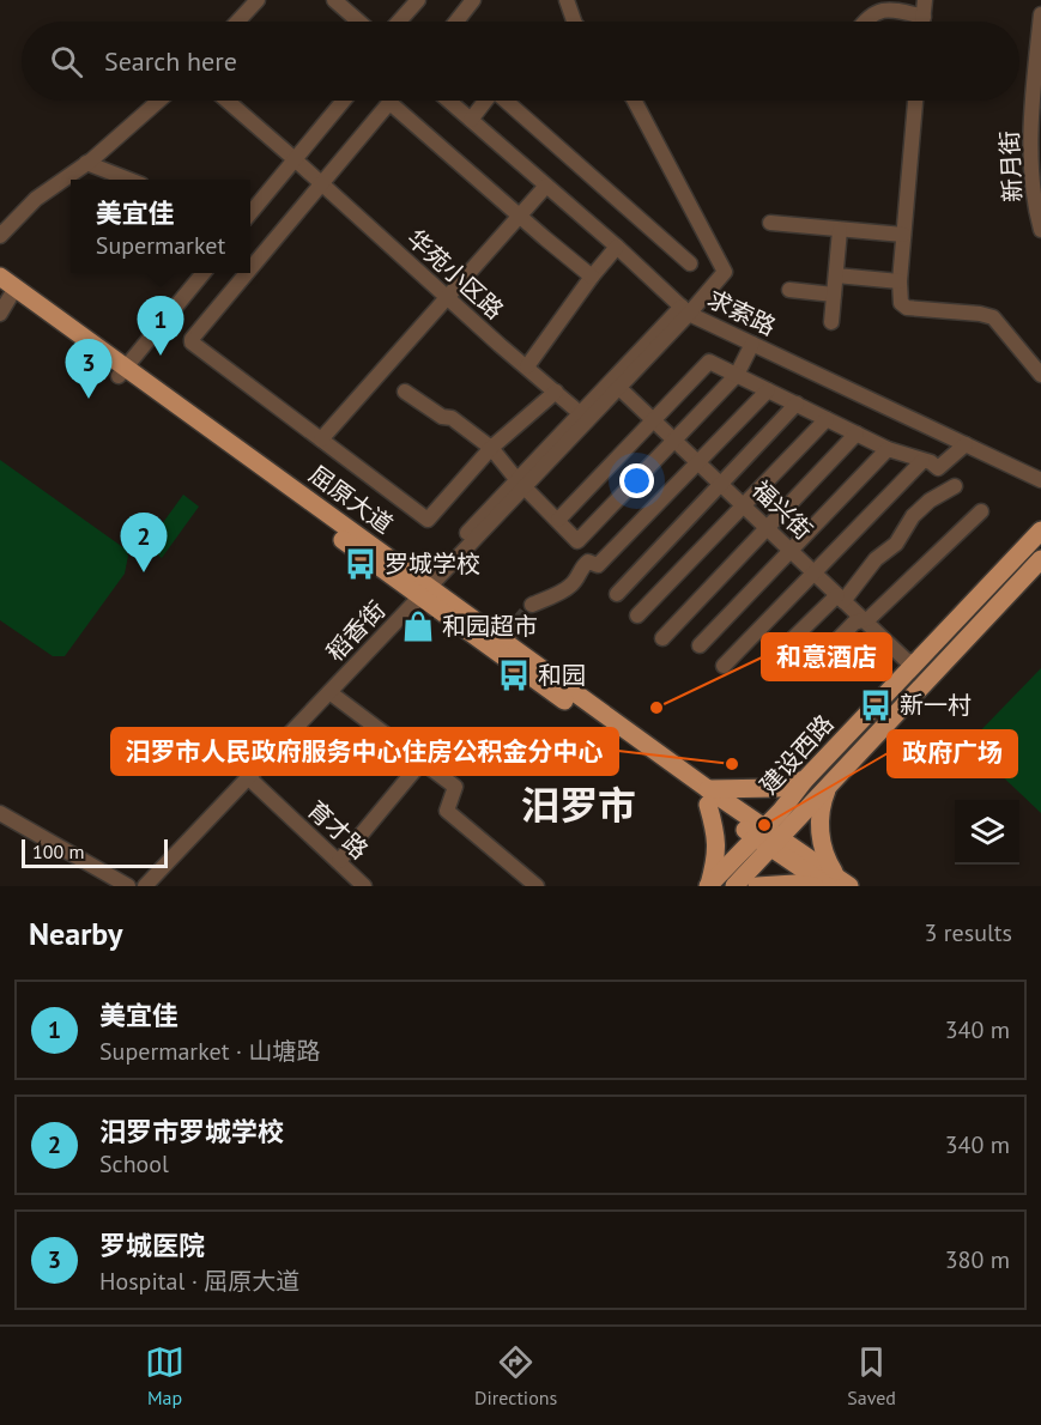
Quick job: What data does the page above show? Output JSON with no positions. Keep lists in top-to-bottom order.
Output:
{
  "streets": {
    "main road": ["屈原大道", "建设西路"],
    "street": [
      "新月街",
      "华苑小区路",
      "求索路",
      "福兴街",
      "稻香街",
      "育才路"
    ]
  },
  "crossings": [
    ["华苑小区路", "稻香街"],
    ["求索路", "稻香街"],
    ["屈原大道", "稻香街"],
    ["屈原大道", "建设西路"],
    ["福兴街", "稻香街"],
    ["福兴街", "建设西路"],
    ["稻香街", "育才路"]
  ],
  "districts": ["汨罗市"],
  "places": {
    "bus stop": ["罗城学校", "和园", "新一村"],
    "shop": ["和园超市"],
    "other": ["和意酒店", "汨罗市人民政府服务中心住房公积金分中心", "政府广场"]
  },
  "scale_bar": "100 m",
  "page": {
    "search": "Search here",
    "popup": ["美宜佳", "Supermarket"],
    "pins": ["1", "3", "2"],
    "scale": "100 m",
    "heading": ["Nearby", "3 results"],
    "list": [
      {
        "mark": "1",
        "name": "美宜佳",
        "note": "Supermarket · 山塘路",
        "value": "340 m"
      },
      {
        "mark": "2",
        "name": "汨罗市罗城学校",
        "note": "School",
        "value": "340 m"
      },
      {
        "mark": "3",
        "name": "罗城医院",
        "note": "Hospital · 屈原大道",
        "value": "380 m"
      }
    ],
    "nav": ["Map", "Directions", "Saved"]
  }
}
